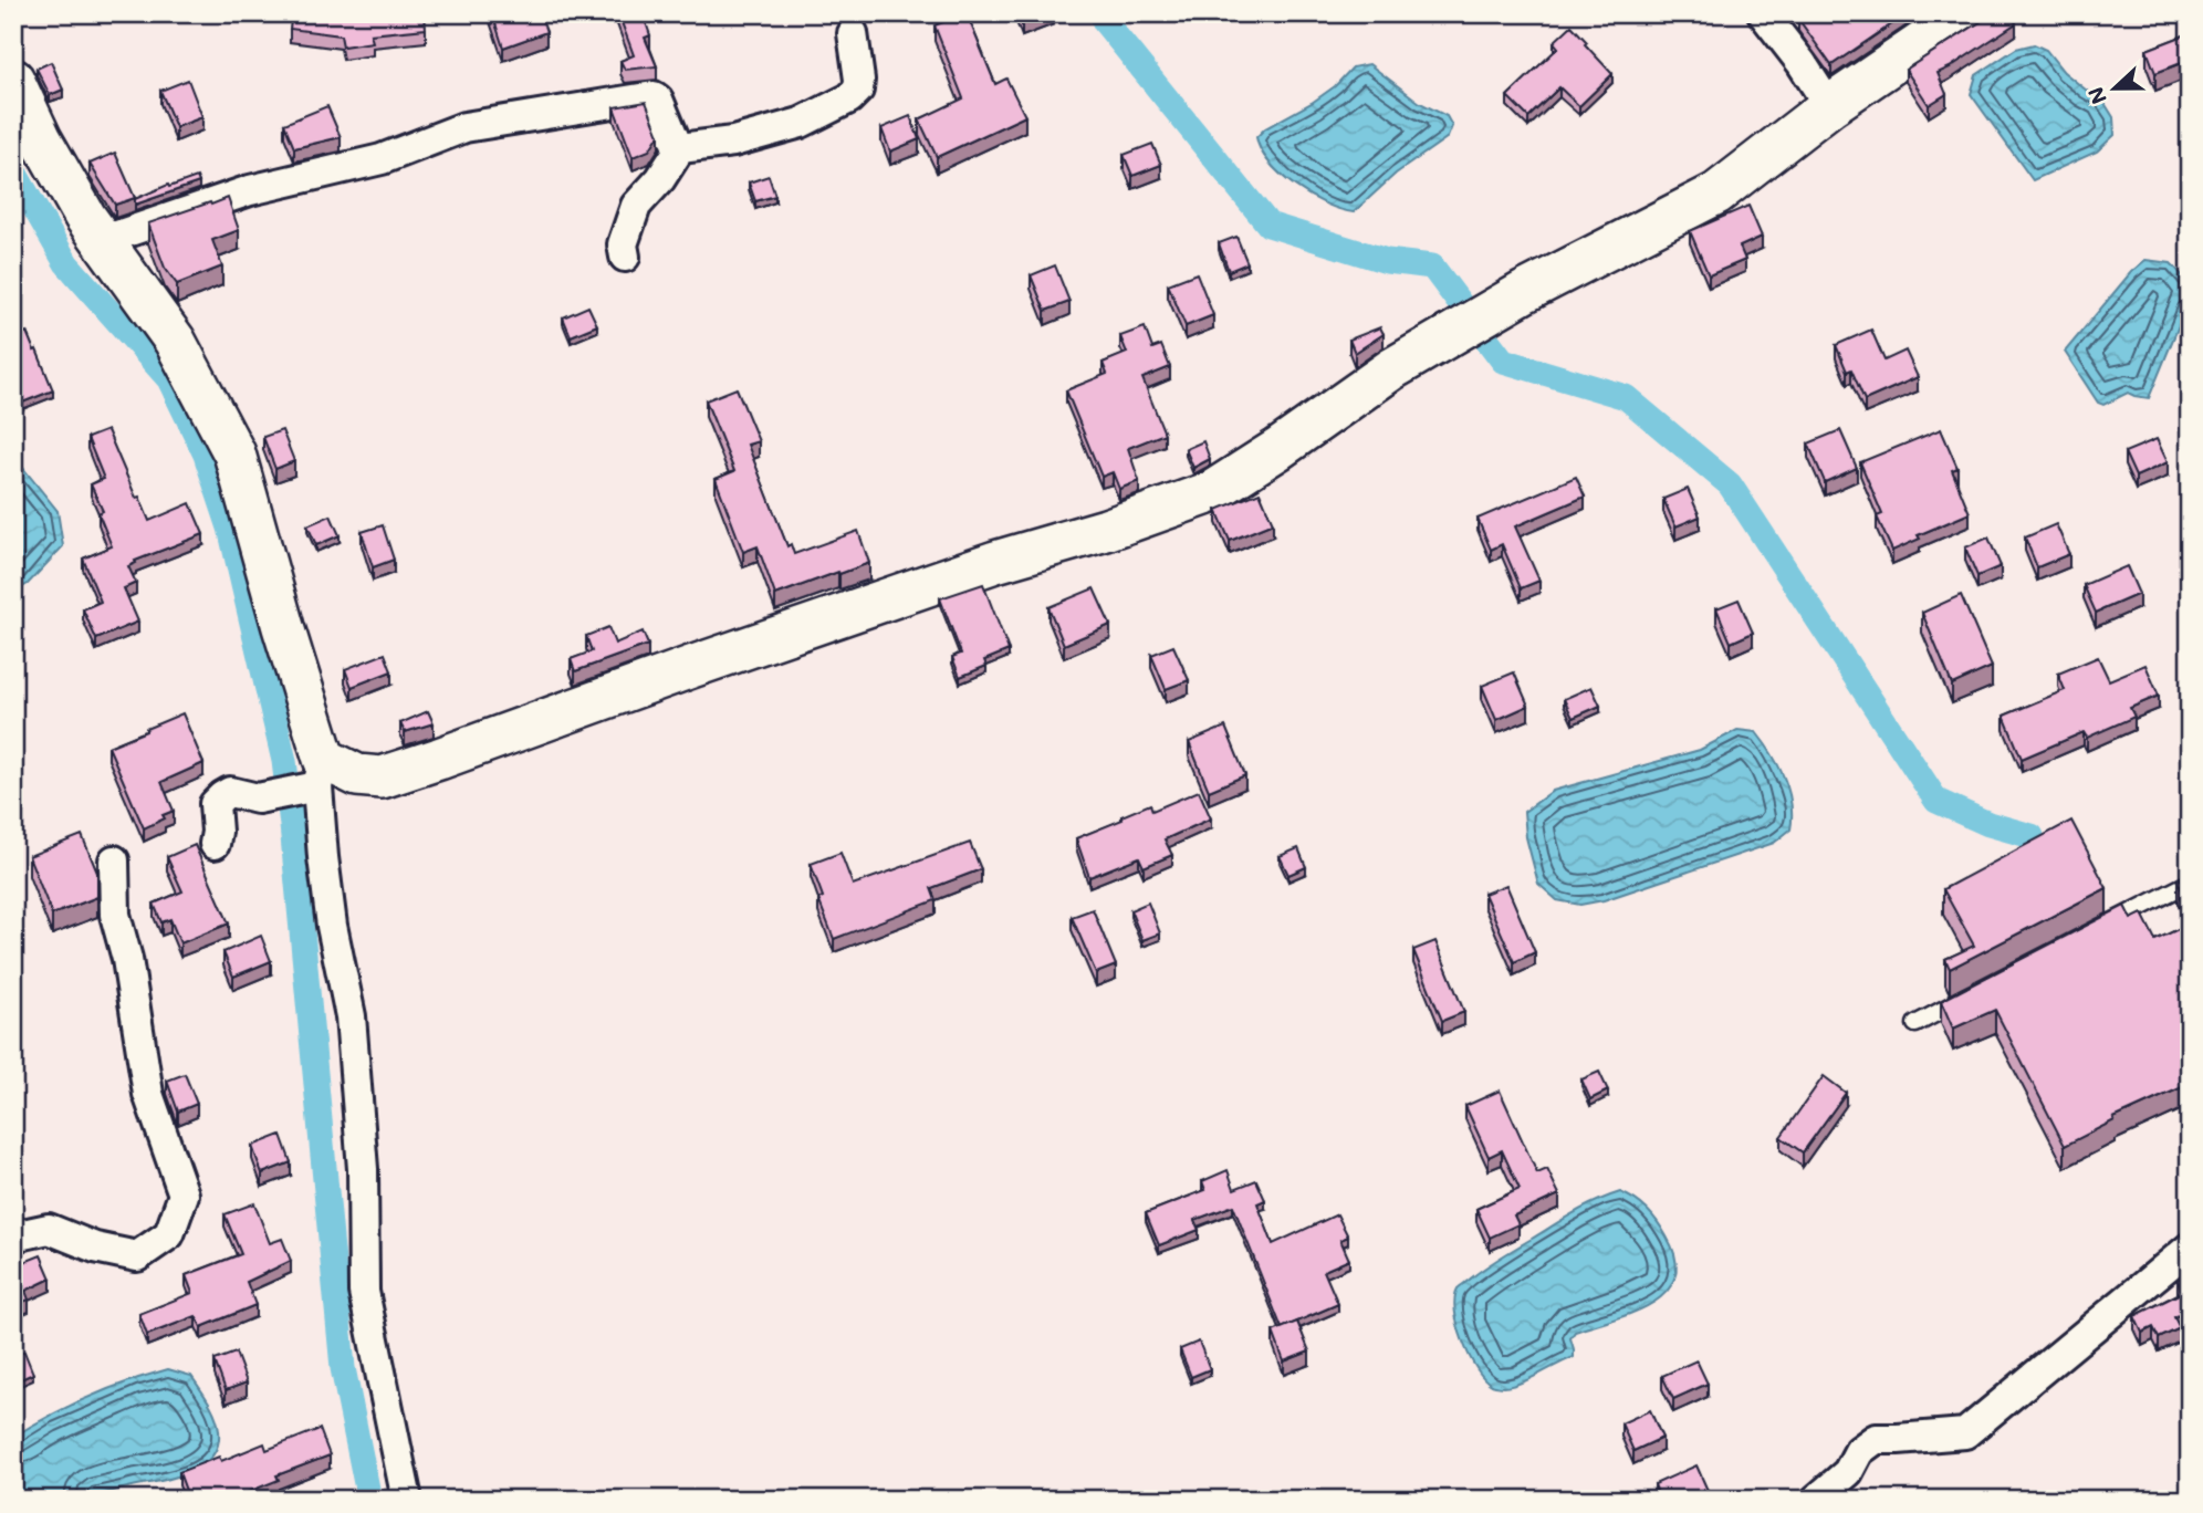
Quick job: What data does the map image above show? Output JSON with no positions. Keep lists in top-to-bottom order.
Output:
{
  "north": "left"
}
